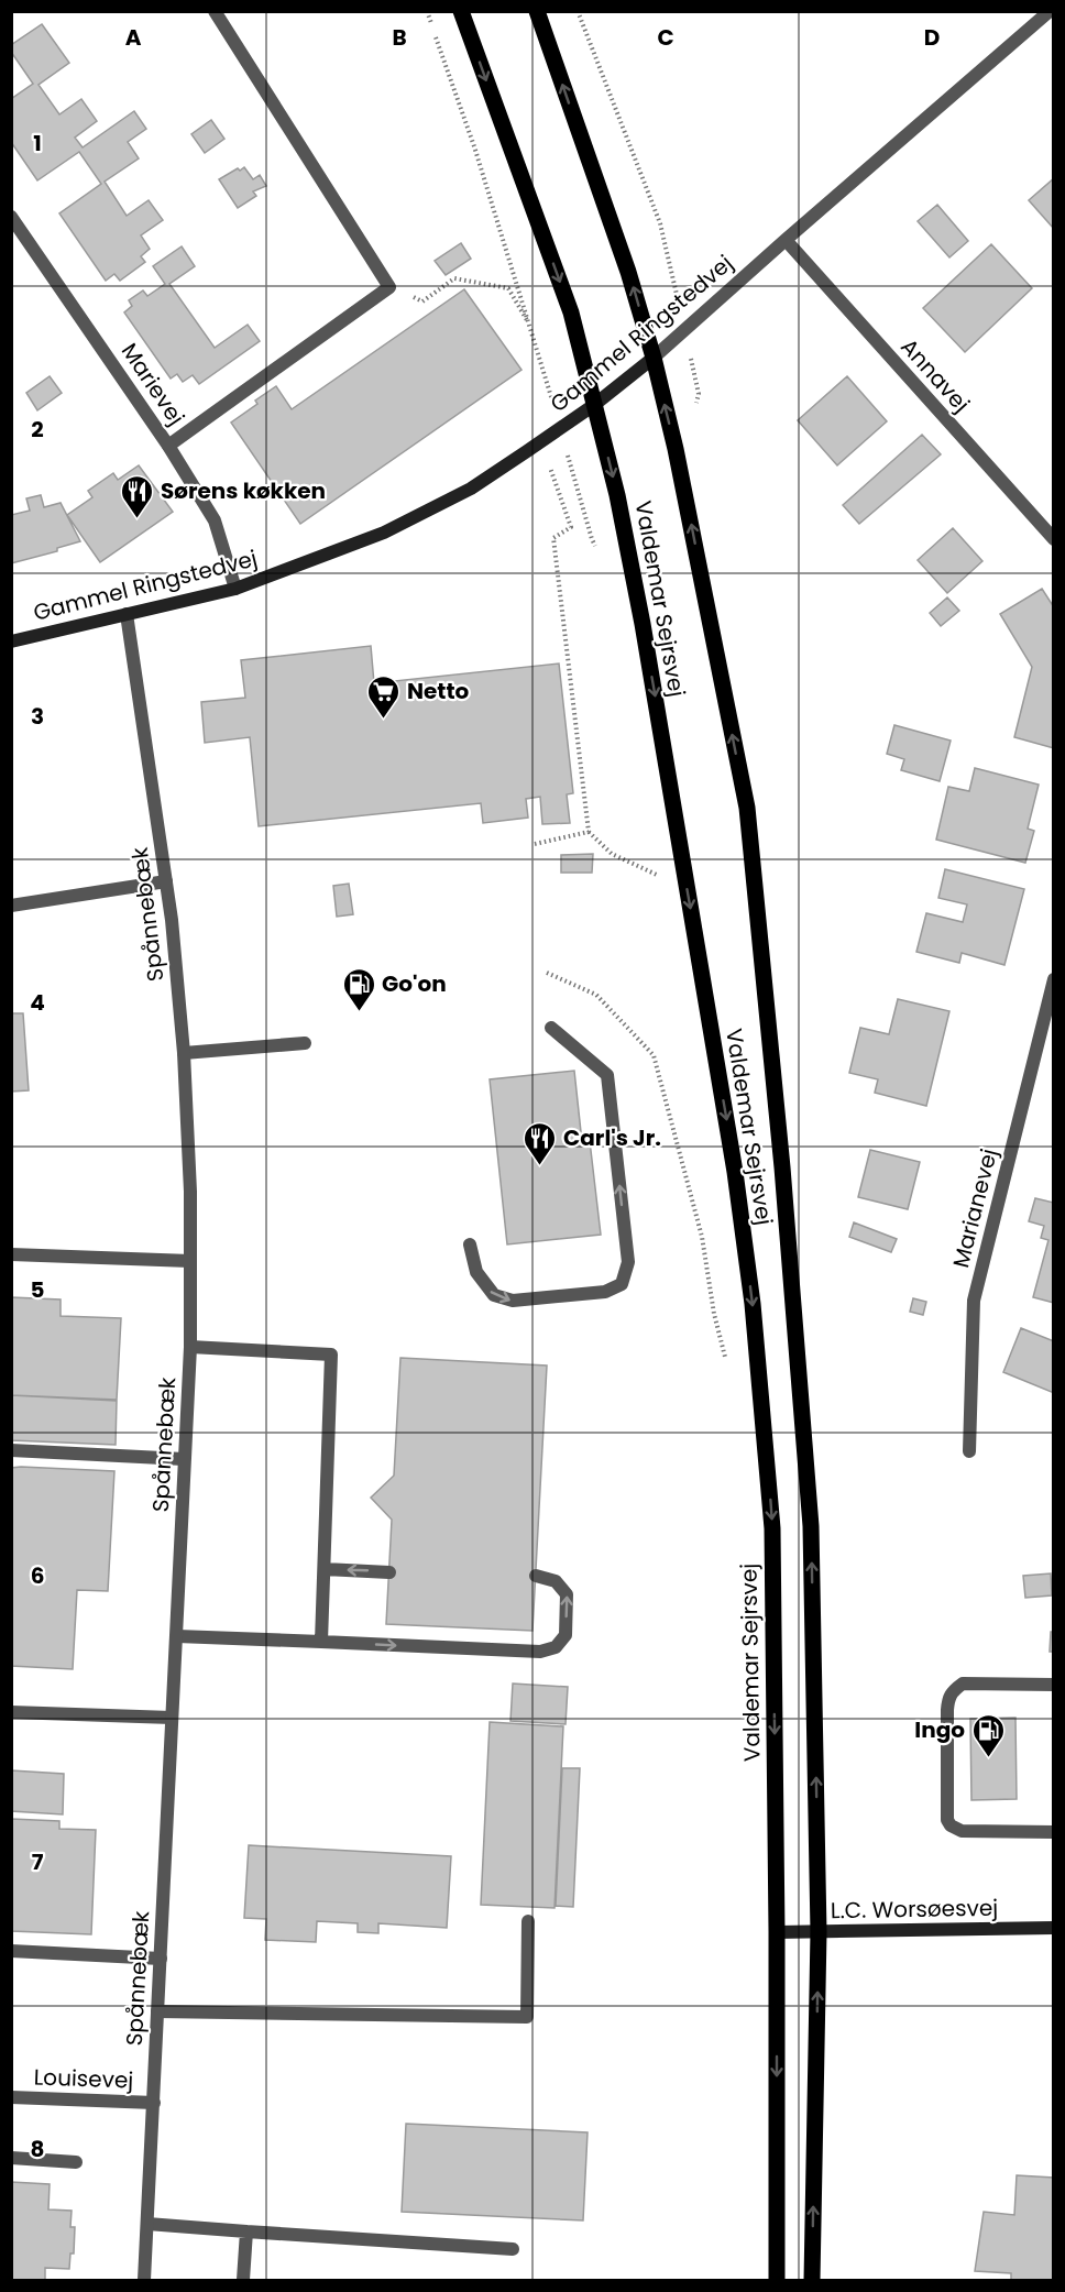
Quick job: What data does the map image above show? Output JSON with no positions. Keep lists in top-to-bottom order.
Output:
{
  "streets": {
    "main road": ["Valdemar Sejrsvej"],
    "street": [
      "Gammel Ringstedvej",
      "Annavej",
      "Marievej",
      "Spånnebæk",
      "Marianevej",
      "L.C. Worsøesvej",
      "Louisevej"
    ]
  },
  "crossings": [
    ["Gammel Ringstedvej", "Annavej"],
    ["Gammel Ringstedvej", "Marievej"],
    ["Gammel Ringstedvej", "Valdemar Sejrsvej"],
    ["Gammel Ringstedvej", "Spånnebæk"],
    ["Valdemar Sejrsvej", "L.C. Worsøesvej"],
    ["Spånnebæk", "Louisevej"]
  ],
  "places": {
    "restaurant": ["Sørens køkken", "Carl's Jr."],
    "supermarket": ["Netto"],
    "fuel station": ["Go'on", "Ingo"]
  },
  "grid": {
    "columns": [
      "A",
      "B",
      "C",
      "D"
    ],
    "rows": [
      "1",
      "2",
      "3",
      "4",
      "5",
      "6",
      "7",
      "8"
    ]
  }
}
